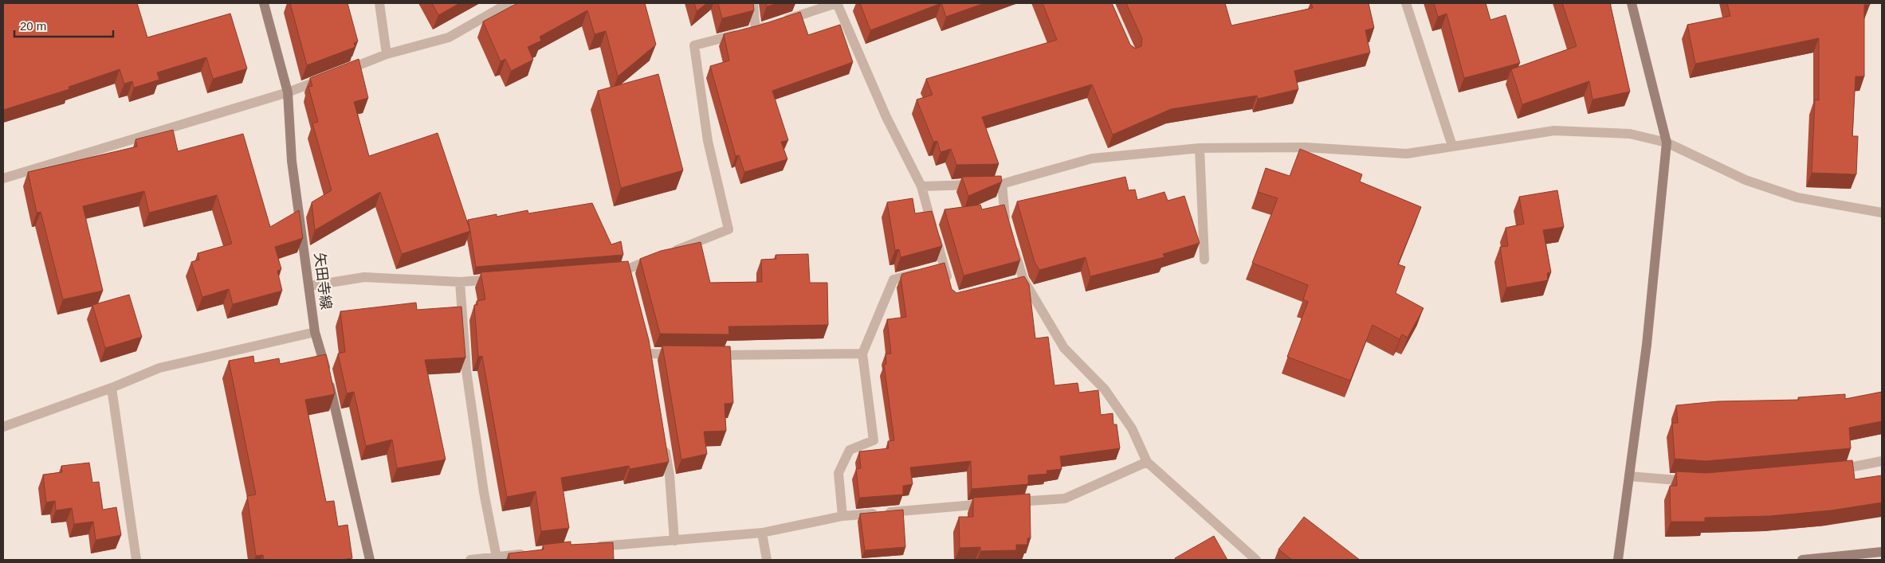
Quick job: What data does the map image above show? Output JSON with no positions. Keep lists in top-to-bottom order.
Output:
{
  "streets": {
    "street": ["矢田寺線"]
  },
  "scale_bar": "20 m"
}
